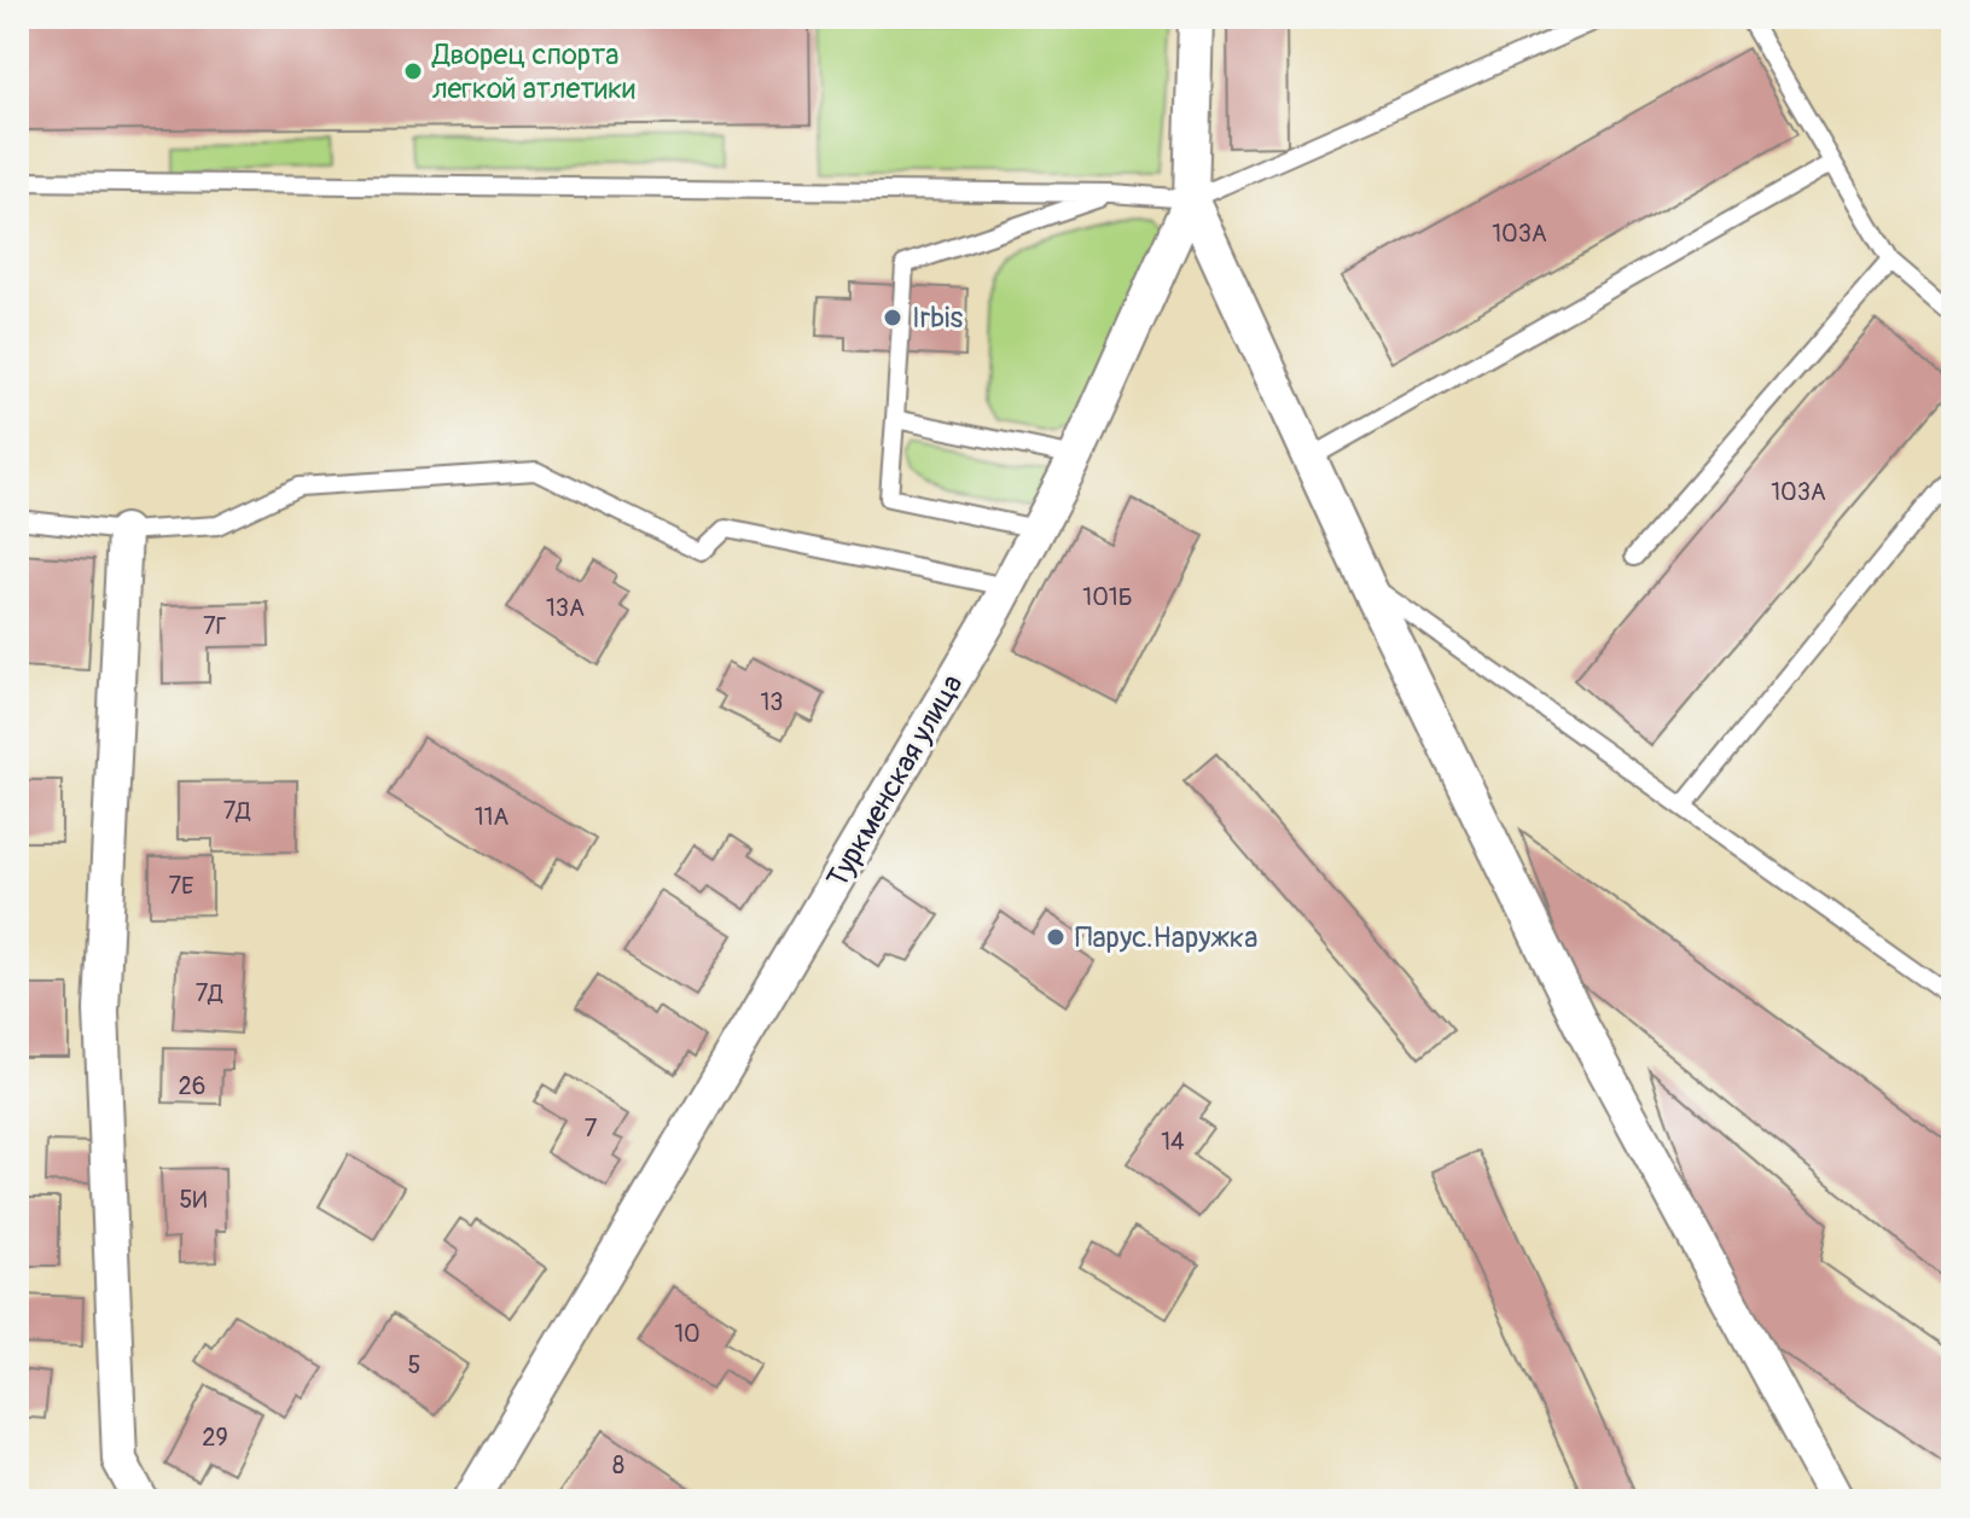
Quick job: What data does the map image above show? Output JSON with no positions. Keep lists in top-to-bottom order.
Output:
{
  "streets": {
    "street": ["Туркменская улица"]
  },
  "places": ["Дворец спорта легкой атлетики", "Irbis", "Парус.Наружка"],
  "house_numbers": [
    "103А",
    "103А",
    "101Б",
    "13А",
    "7Г",
    "13",
    "7Д",
    "11А",
    "7Е",
    "7Д",
    "26",
    "7",
    "14",
    "5И",
    "10",
    "5",
    "29",
    "8"
  ]
}
